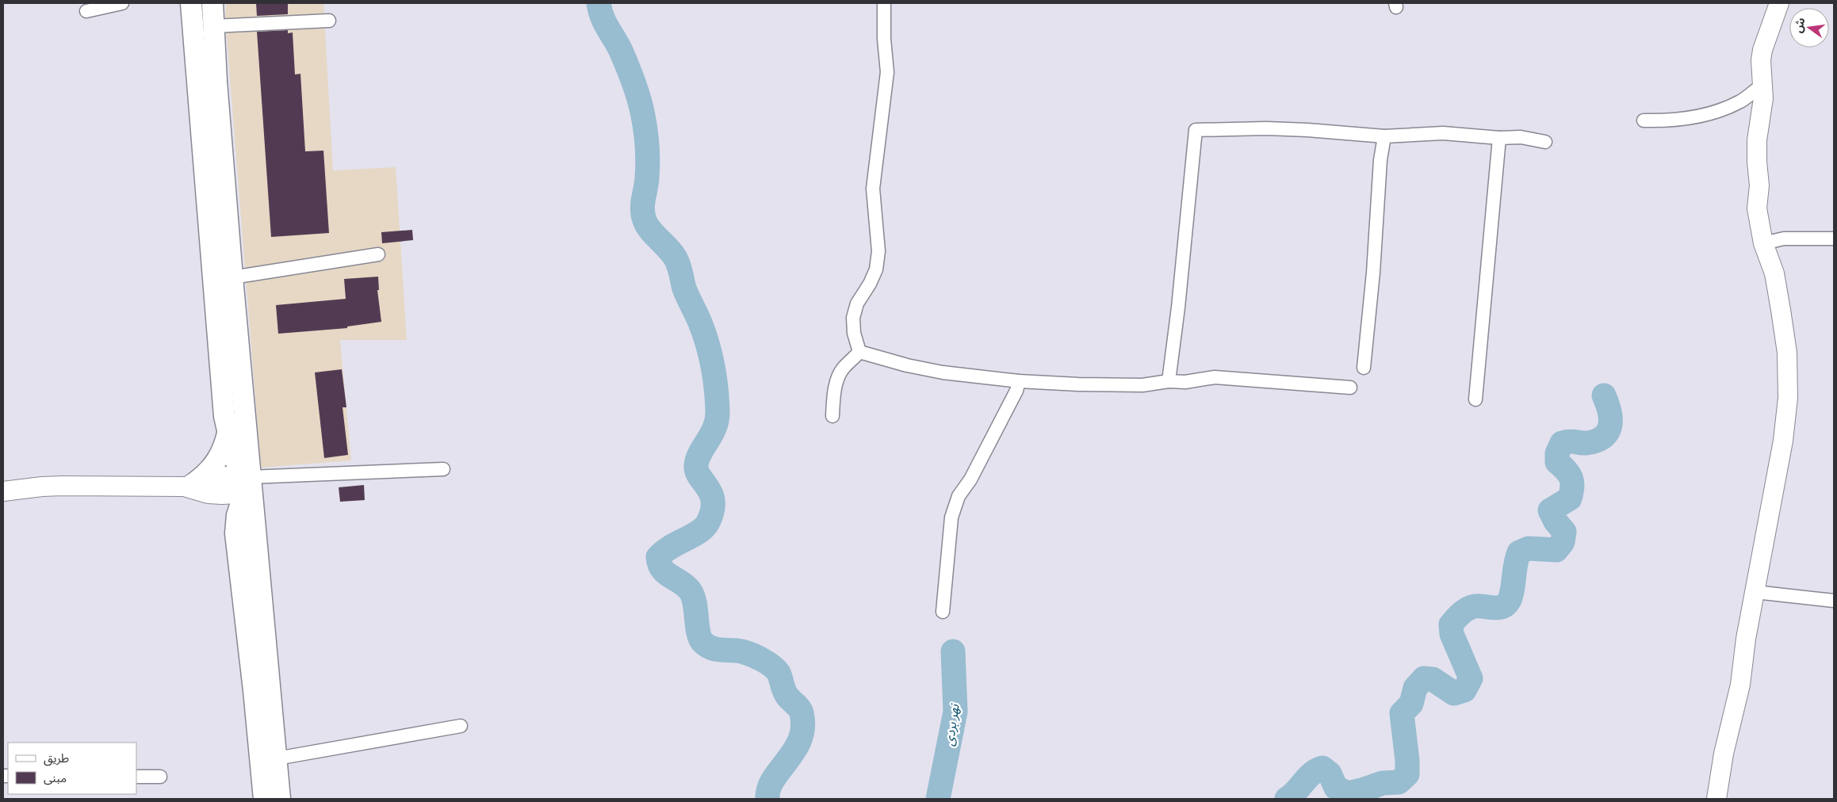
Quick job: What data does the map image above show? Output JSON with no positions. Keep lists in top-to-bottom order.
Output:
{
  "water": ["نهر بردى"],
  "legend": ["طريق", "مبنى"],
  "north": "left"
}
